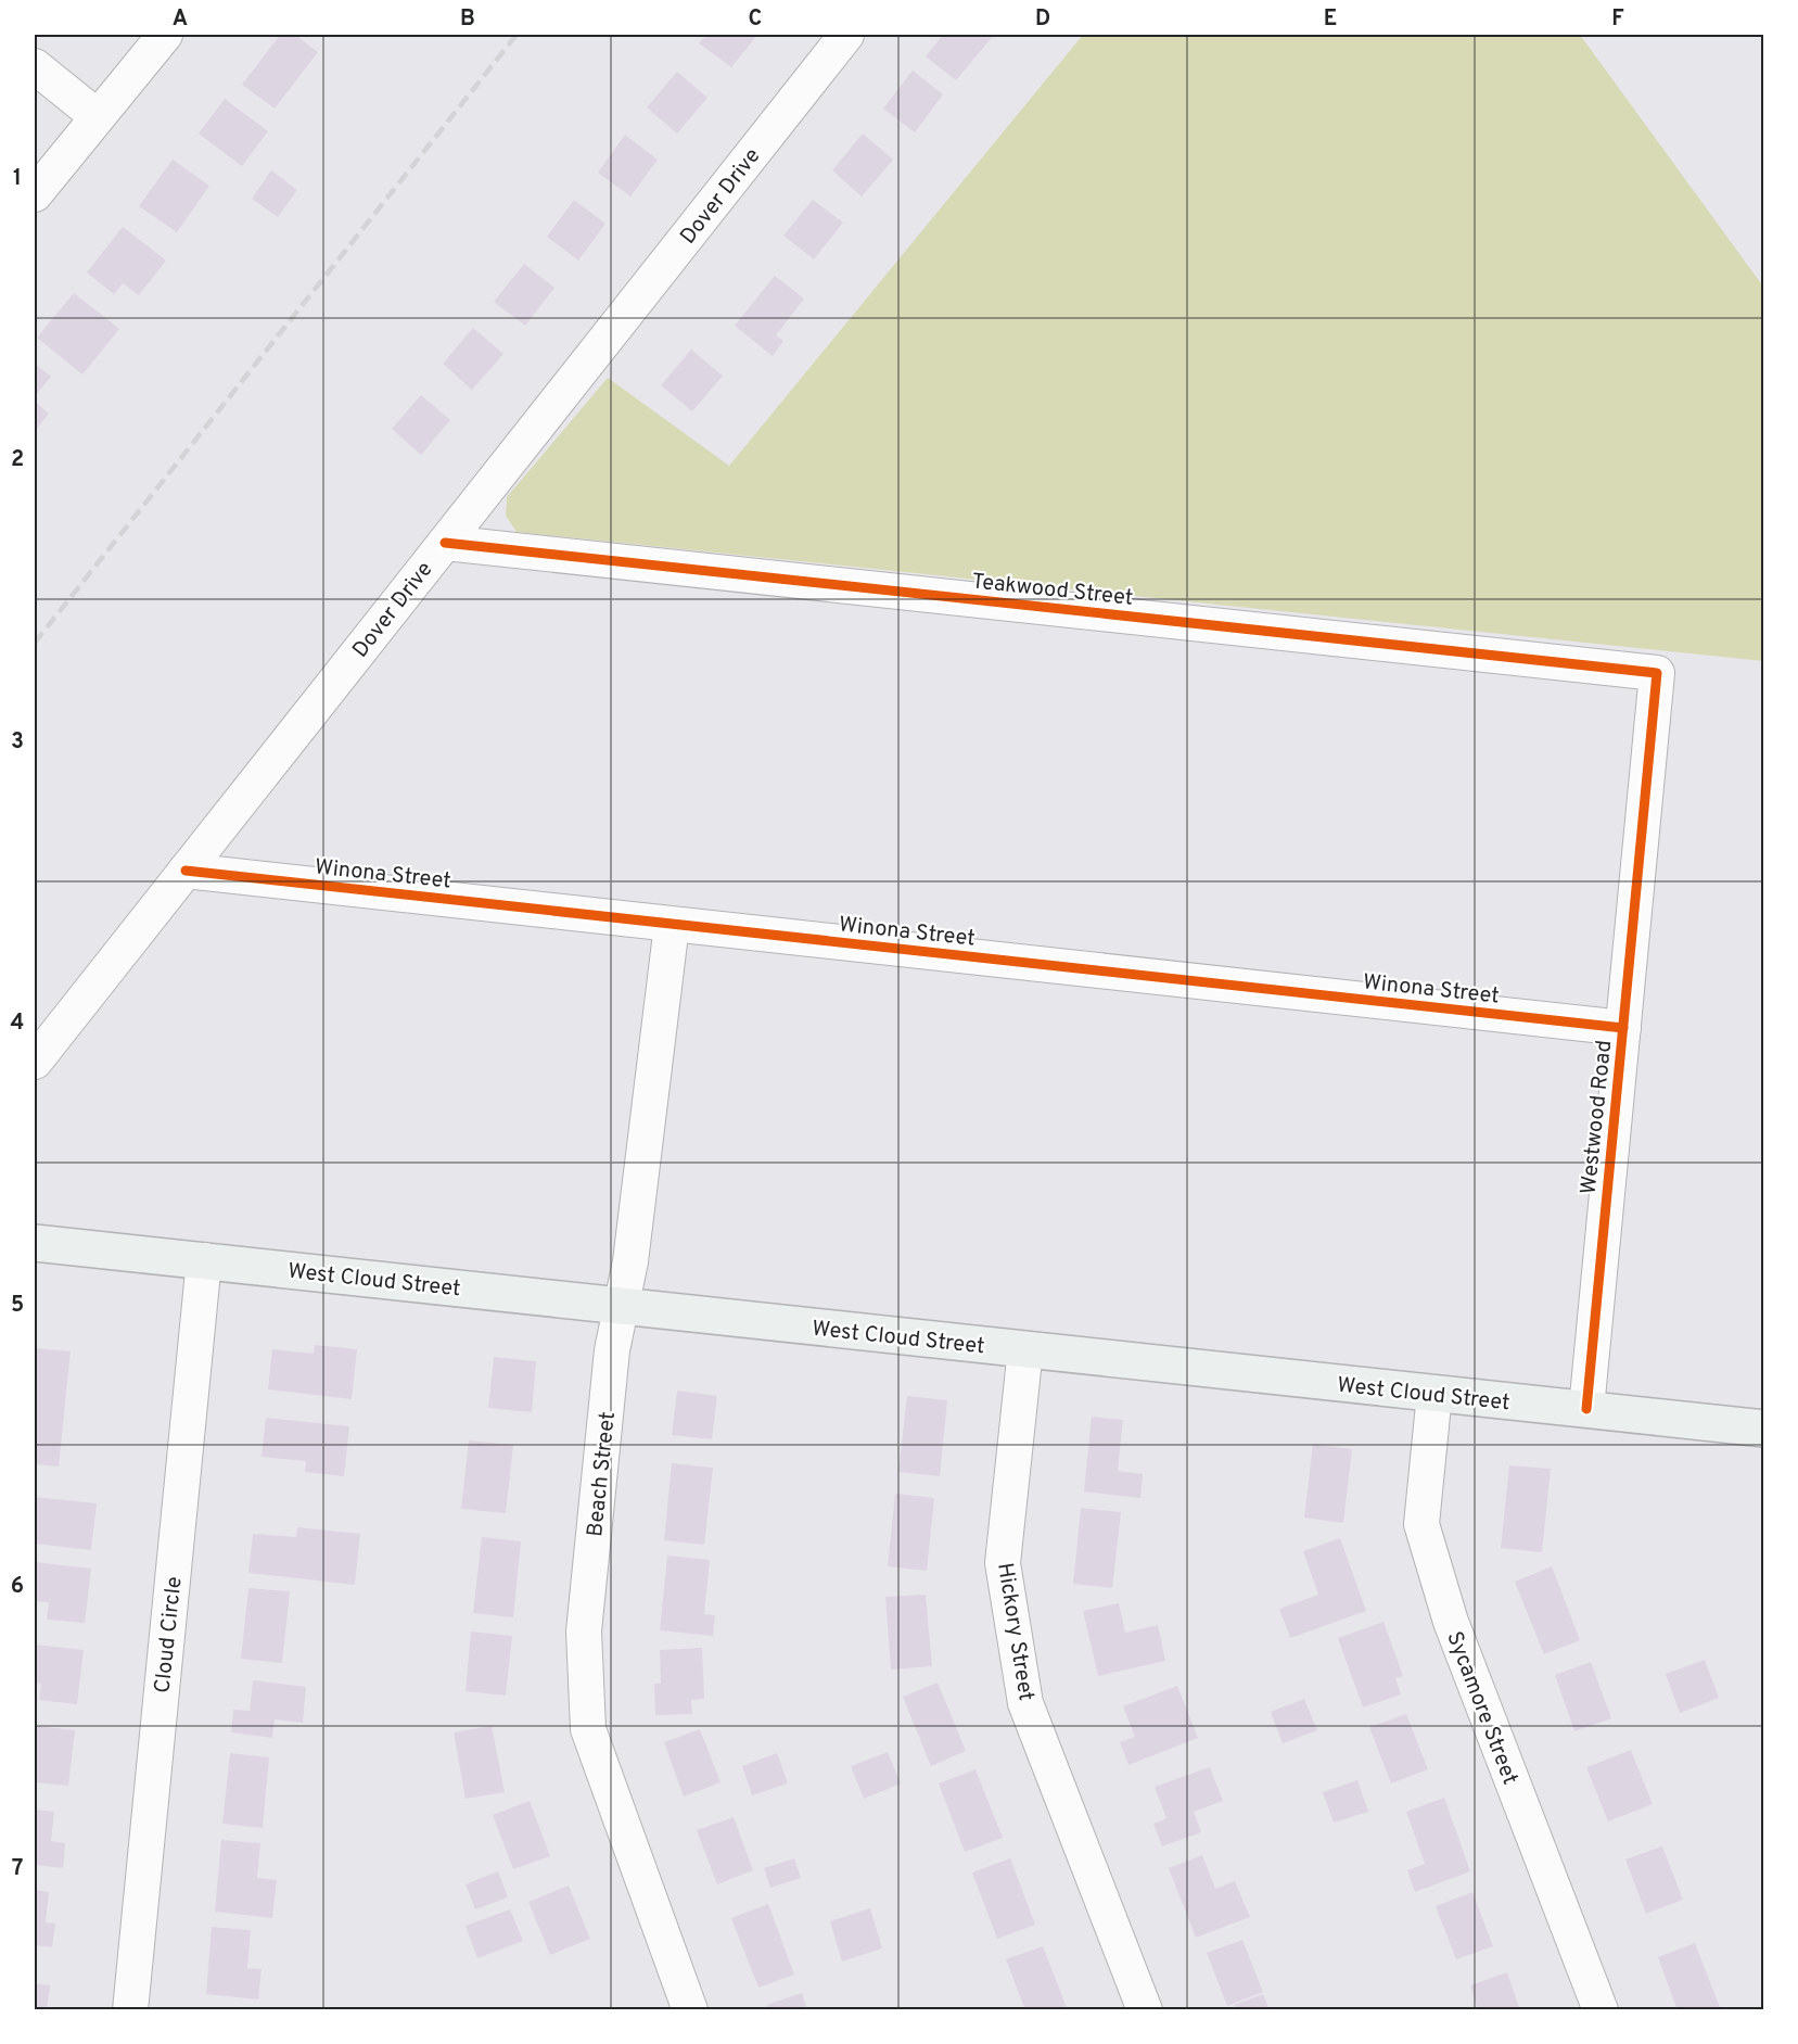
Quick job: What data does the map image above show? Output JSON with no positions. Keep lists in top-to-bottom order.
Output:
{
  "streets": {
    "main road": ["West Cloud Street"],
    "street": [
      "Dover Drive",
      "Teakwood Street",
      "Winona Street",
      "Westwood Road",
      "Beach Street",
      "Hickory Street",
      "Cloud Circle",
      "Sycamore Street"
    ]
  },
  "crossings": [
    ["Dover Drive", "Teakwood Street"],
    ["Dover Drive", "Winona Street"],
    ["Teakwood Street", "Westwood Road"],
    ["Winona Street", "Westwood Road"],
    ["Winona Street", "Beach Street"],
    ["Westwood Road", "West Cloud Street"],
    ["West Cloud Street", "Beach Street"],
    ["West Cloud Street", "Hickory Street"],
    ["West Cloud Street", "Cloud Circle"],
    ["West Cloud Street", "Sycamore Street"]
  ],
  "grid": {
    "columns": [
      "A",
      "B",
      "C",
      "D",
      "E",
      "F"
    ],
    "rows": [
      "1",
      "2",
      "3",
      "4",
      "5",
      "6",
      "7"
    ]
  }
}
